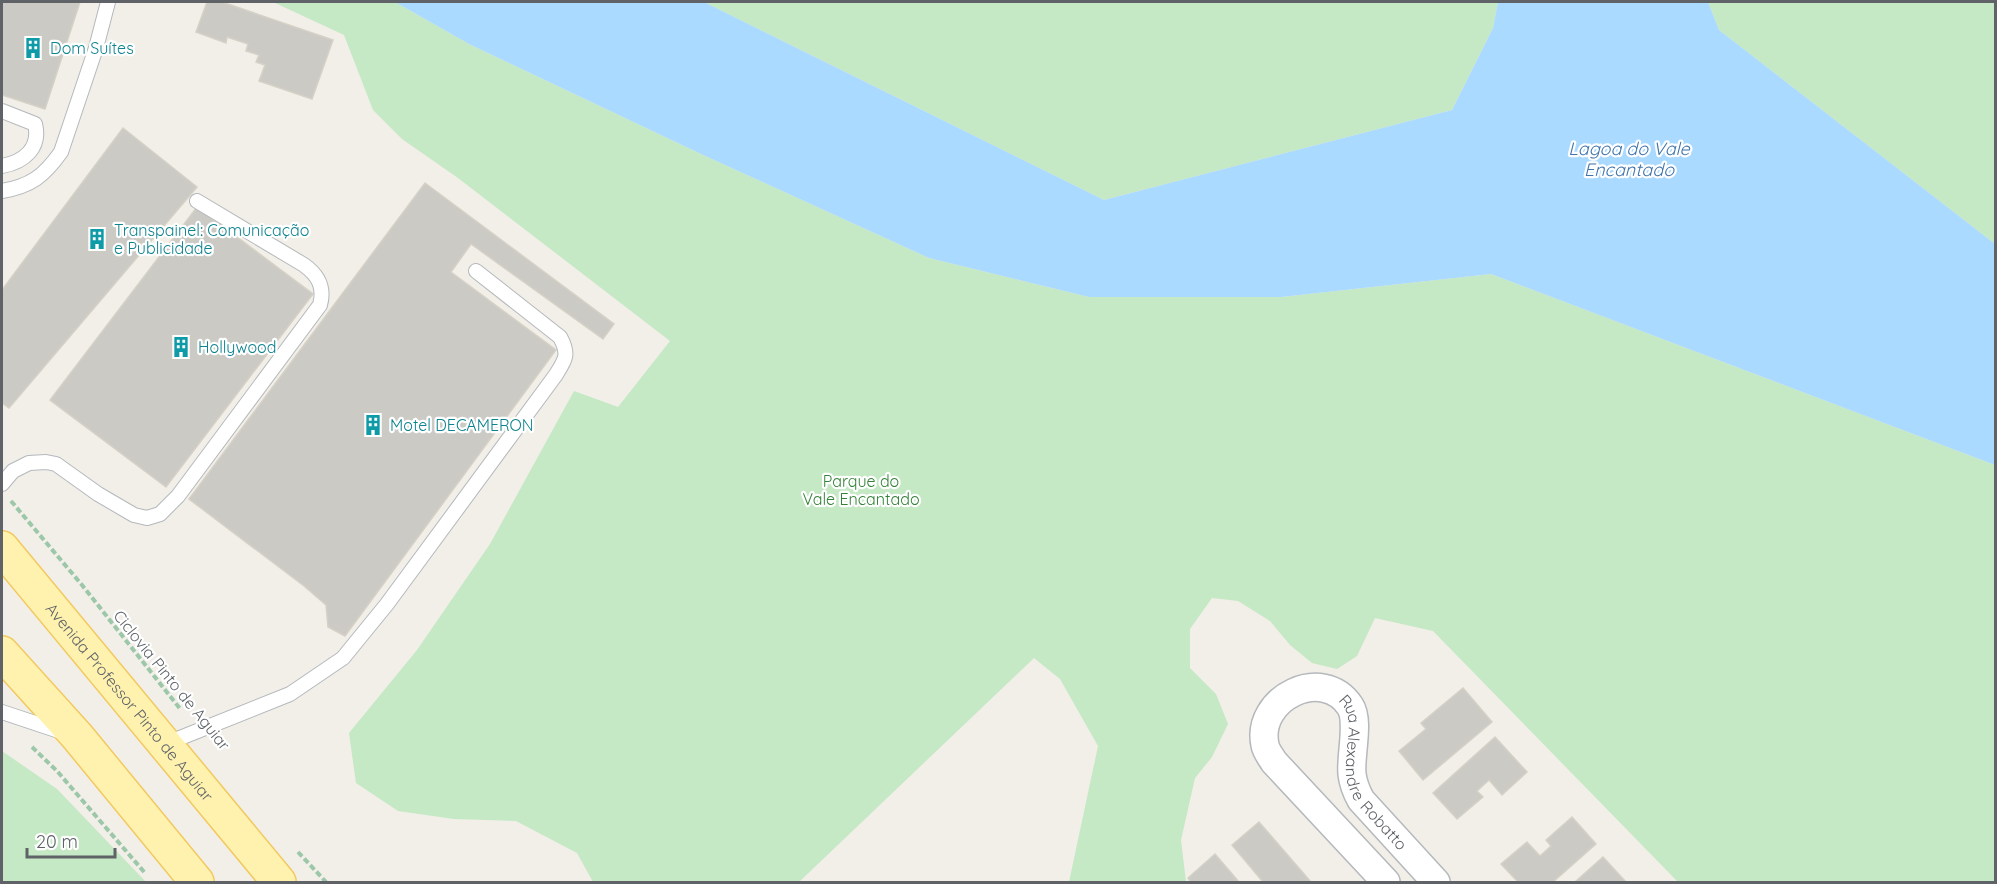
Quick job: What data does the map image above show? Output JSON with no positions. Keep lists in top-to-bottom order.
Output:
{
  "streets": {
    "main road": ["Avenida Professor Pinto de Aguiar"],
    "street": ["Rua Alexandre Robatto"],
    "path": ["Ciclovia Pinto de Aguiar"]
  },
  "water": ["Lagoa do Vale Encantado"],
  "parks": ["Parque do Vale Encantado"],
  "places": {
    "building": [
      "Dom Suítes",
      "Transpainel: Comunicação e Publicidade",
      "Hollywood",
      "Motel DECAMERON"
    ]
  },
  "scale_bar": "20 m"
}
